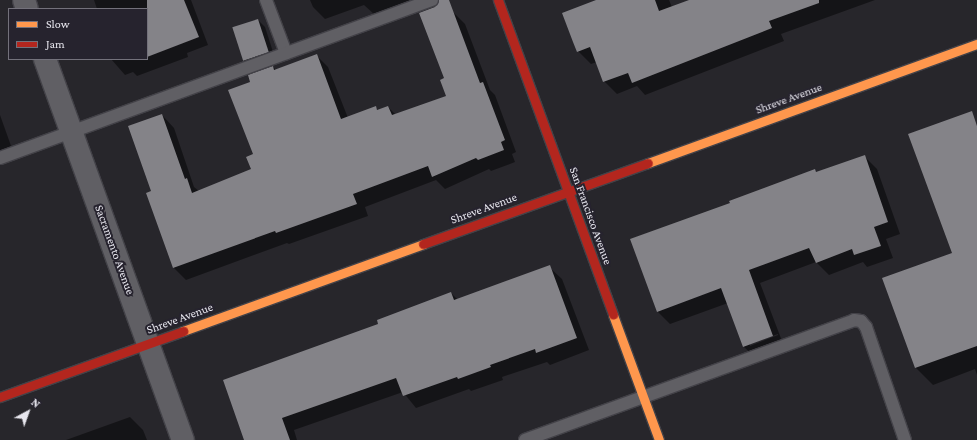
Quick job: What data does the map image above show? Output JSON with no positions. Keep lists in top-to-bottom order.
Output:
{
  "streets": {
    "street": ["Shreve Avenue", "San Francisco Avenue", "Sacramento Avenue"]
  },
  "crossings": [
    ["Shreve Avenue", "San Francisco Avenue"],
    ["Shreve Avenue", "Sacramento Avenue"]
  ],
  "legend": ["Slow", "Jam"],
  "north": "top right"
}
